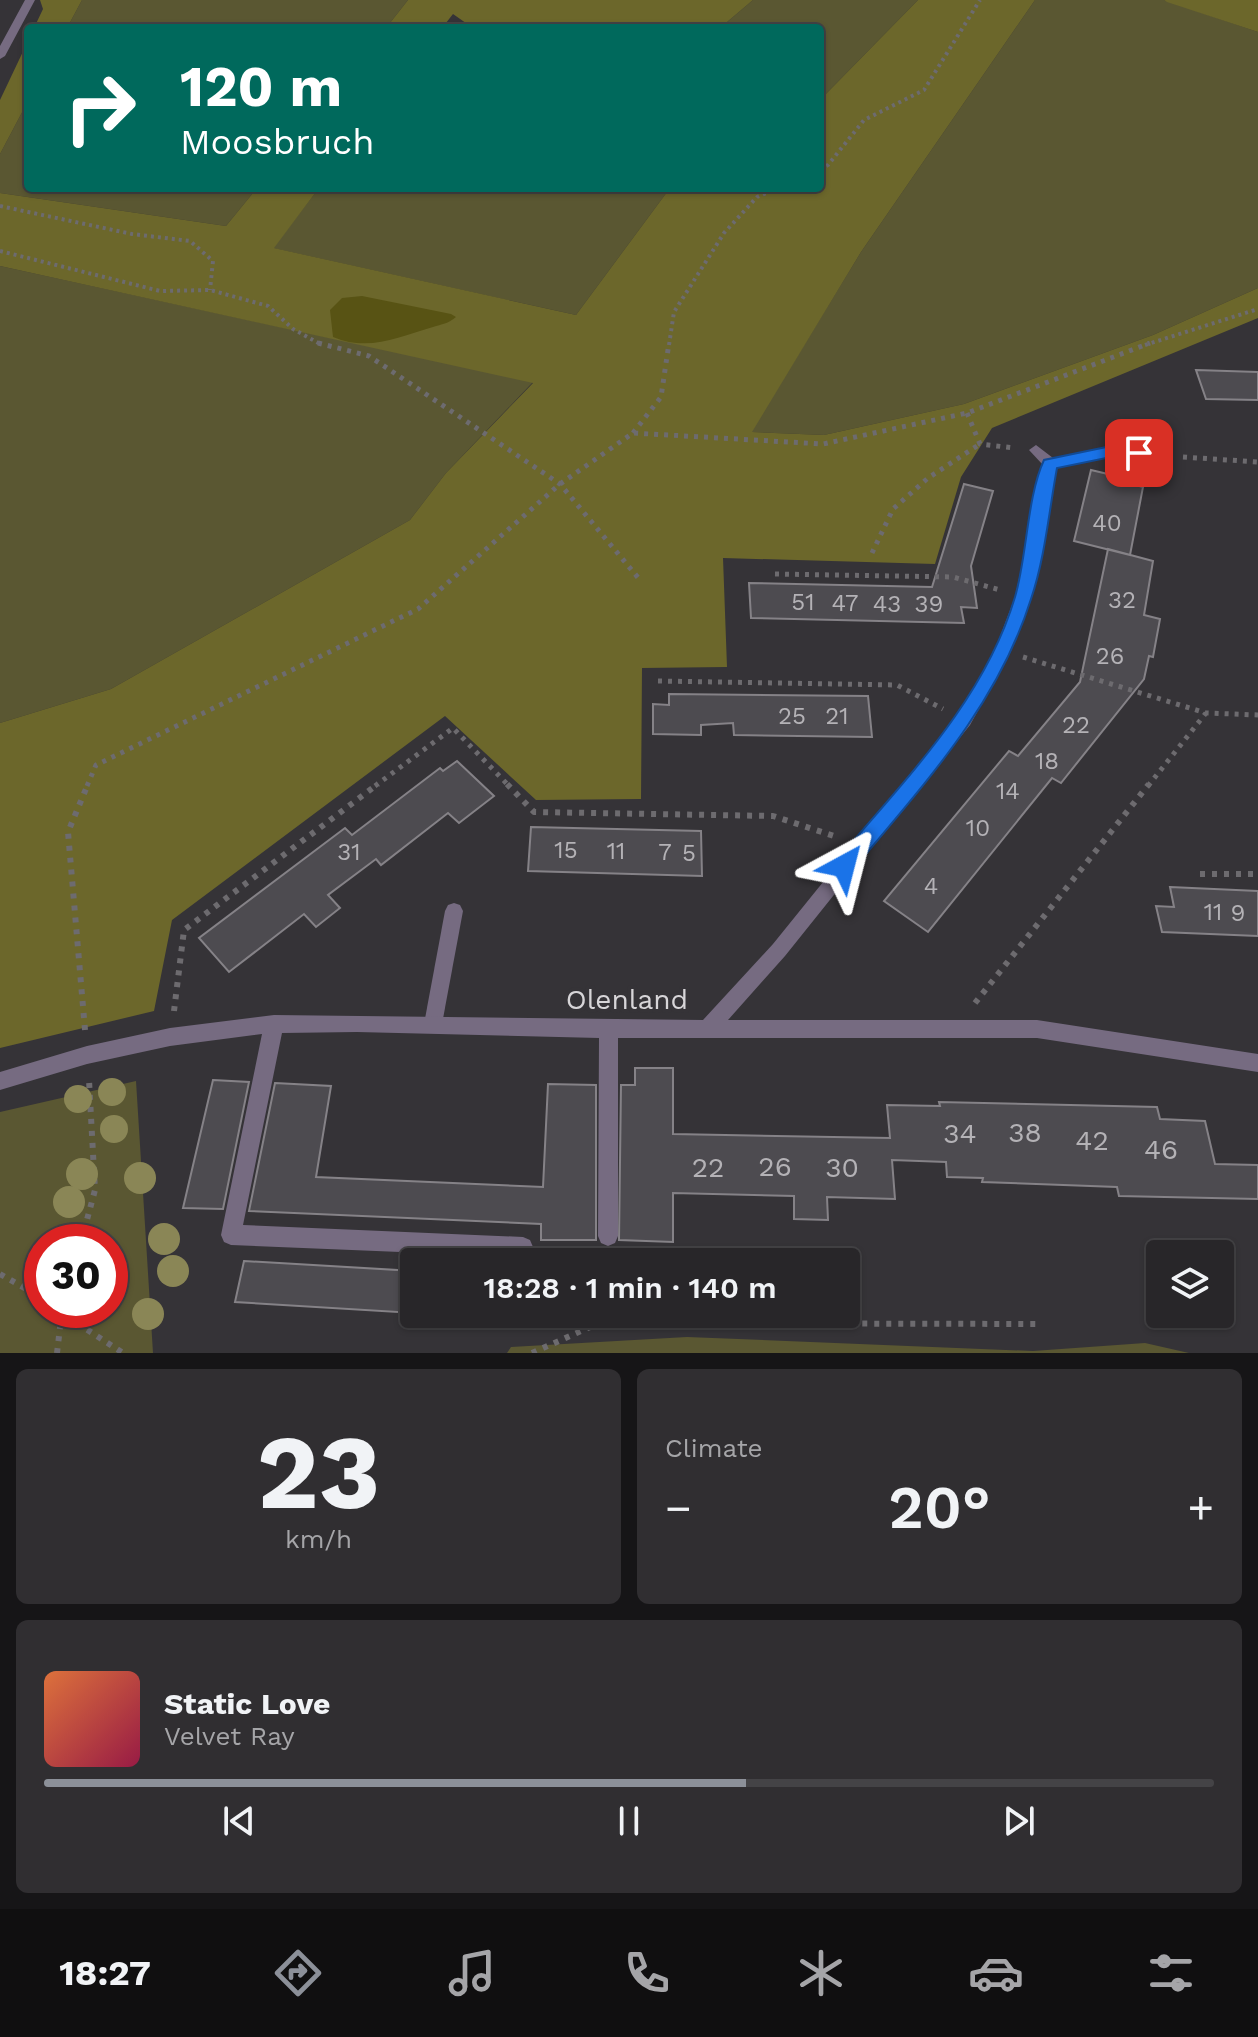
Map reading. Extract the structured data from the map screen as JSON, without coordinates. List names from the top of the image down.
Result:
{
  "streets": {
    "street": ["Olenland"]
  },
  "house_numbers": [
    "40",
    "32",
    "51",
    "47",
    "43",
    "39",
    "26",
    "25",
    "21",
    "22",
    "18",
    "14",
    "10",
    "15",
    "11",
    "31",
    "7",
    "5",
    "4",
    "11",
    "9",
    "38",
    "34",
    "42",
    "46",
    "26",
    "22",
    "30"
  ],
  "page": {
    "turn": ["120 m", "Moosbruch"],
    "limit": "30",
    "trip": "18:28 · 1 min · 140 m",
    "tile": [
      ["23", "km/h"],
      "Climate"
    ],
    "heat": ["−", "20°", "+"],
    "song": ["Static Love", "Velvet Ray"],
    "tabs": "18:27"
  }
}
